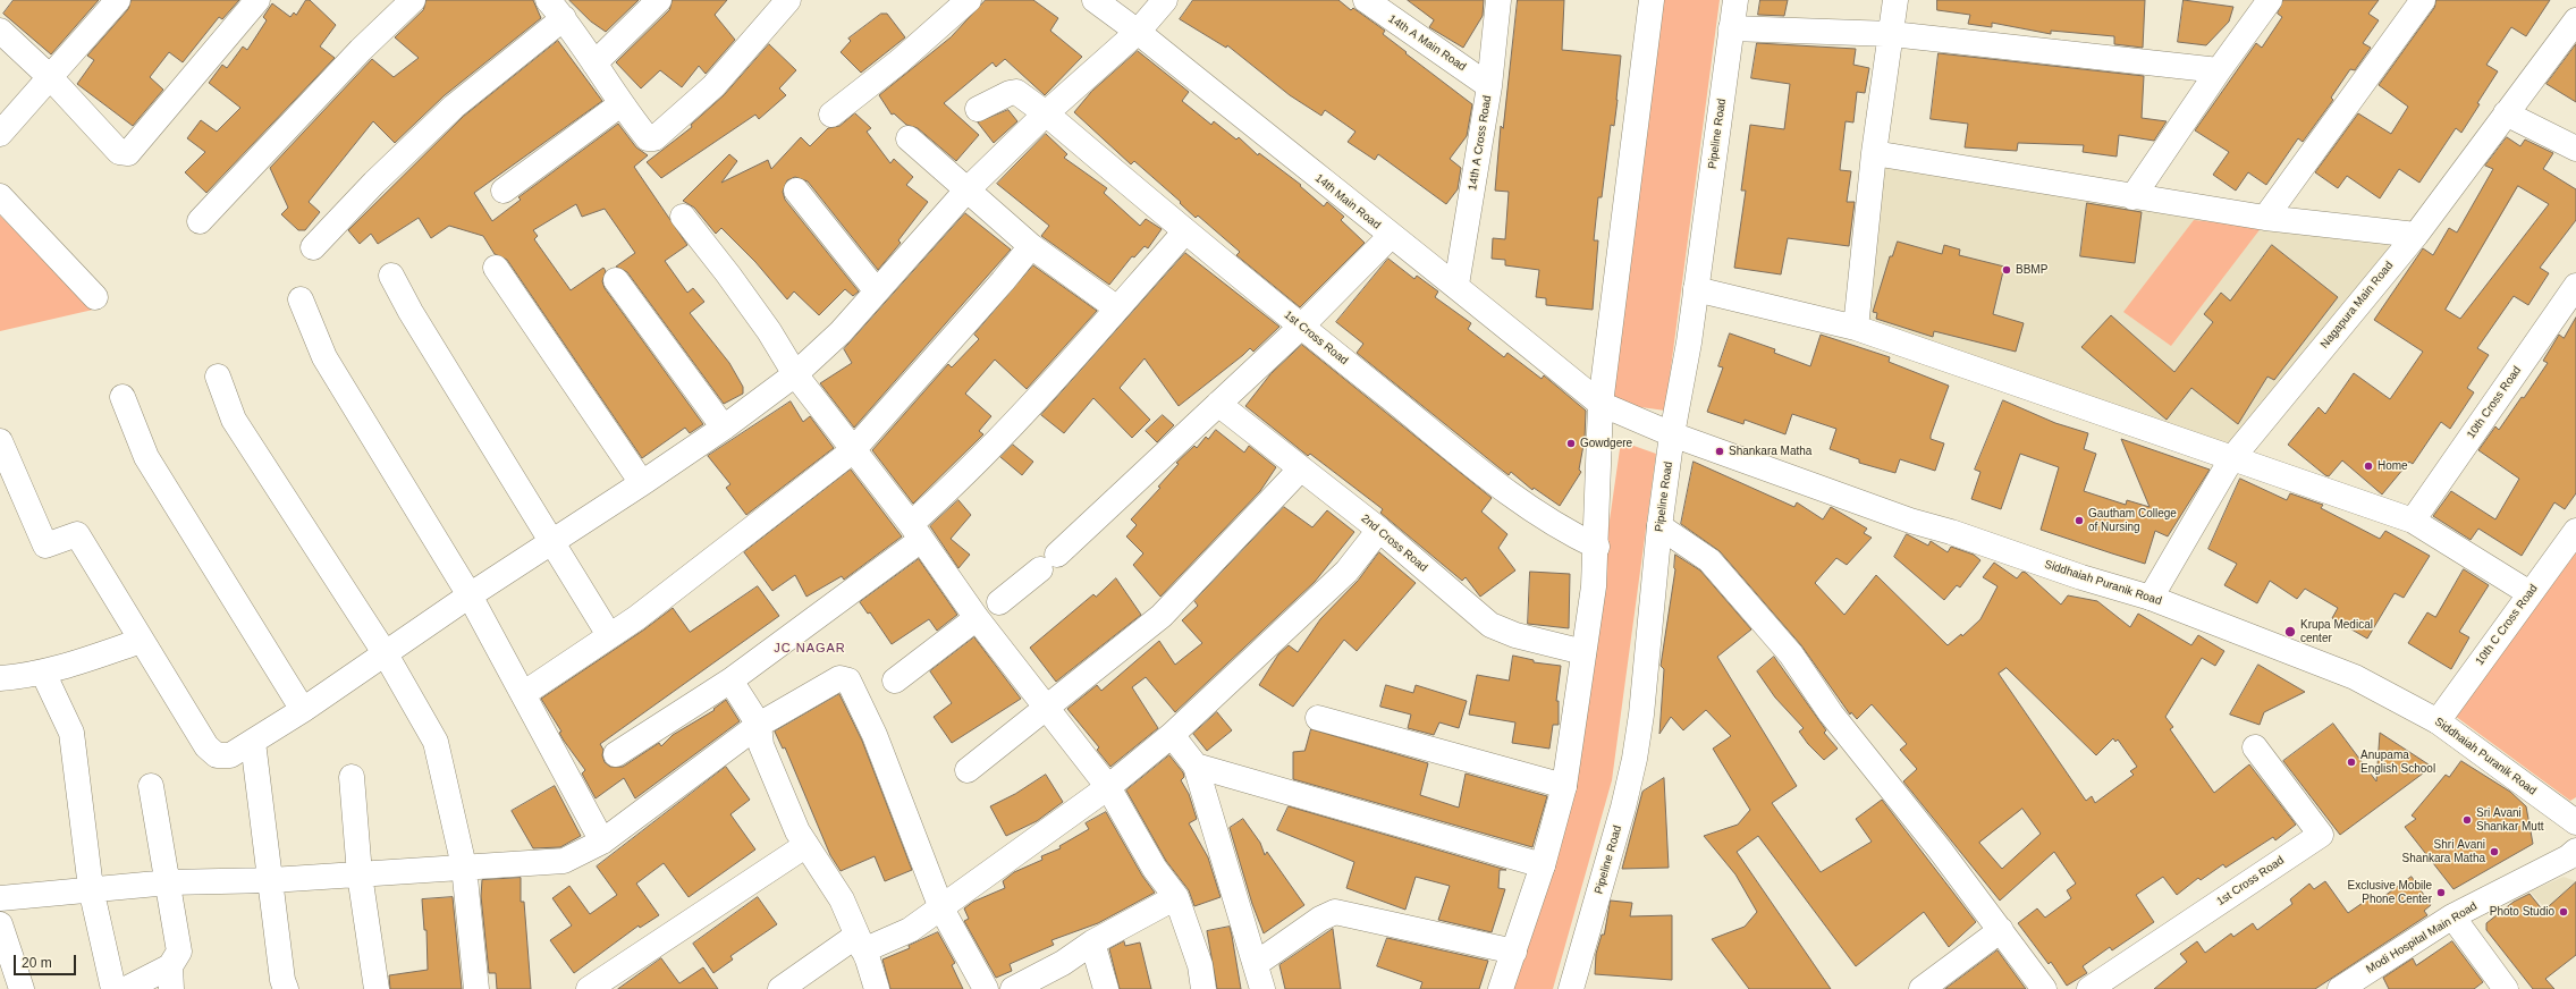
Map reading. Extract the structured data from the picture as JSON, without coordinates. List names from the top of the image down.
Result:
{
  "streets": {
    "street": [
      "14th A Main Road",
      "Pipeline Road",
      "14th A Cross Road",
      "14th Main Road",
      "Nagapura Main Road",
      "1st Cross Road",
      "10th Cross Road",
      "2nd Cross Road",
      "Siddhaiah Puranik Road",
      "10th C Cross Road",
      "Modi Hospital Main Road"
    ]
  },
  "crossings": [
    ["14th A Main Road", "14th A Cross Road"],
    ["Pipeline Road", "Siddhaiah Puranik Road"],
    ["14th A Cross Road", "14th Main Road"],
    ["14th Main Road", "Siddhaiah Puranik Road"],
    ["Nagapura Main Road", "Siddhaiah Puranik Road"],
    ["Siddhaiah Puranik Road", "10th C Cross Road"]
  ],
  "districts": ["JC NAGAR"],
  "places": [
    "BBMP",
    "Gowdgere",
    "Shankara Matha",
    "Home",
    "Gautham College of Nursing",
    "Krupa Medical center",
    "Anupama English School",
    "Sri Avani Shankar Mutt",
    "Shri Avani Shankara Matha",
    "Exclusive Mobile Phone Center",
    "Photo Studio"
  ],
  "scale_bar": "20 m"
}
